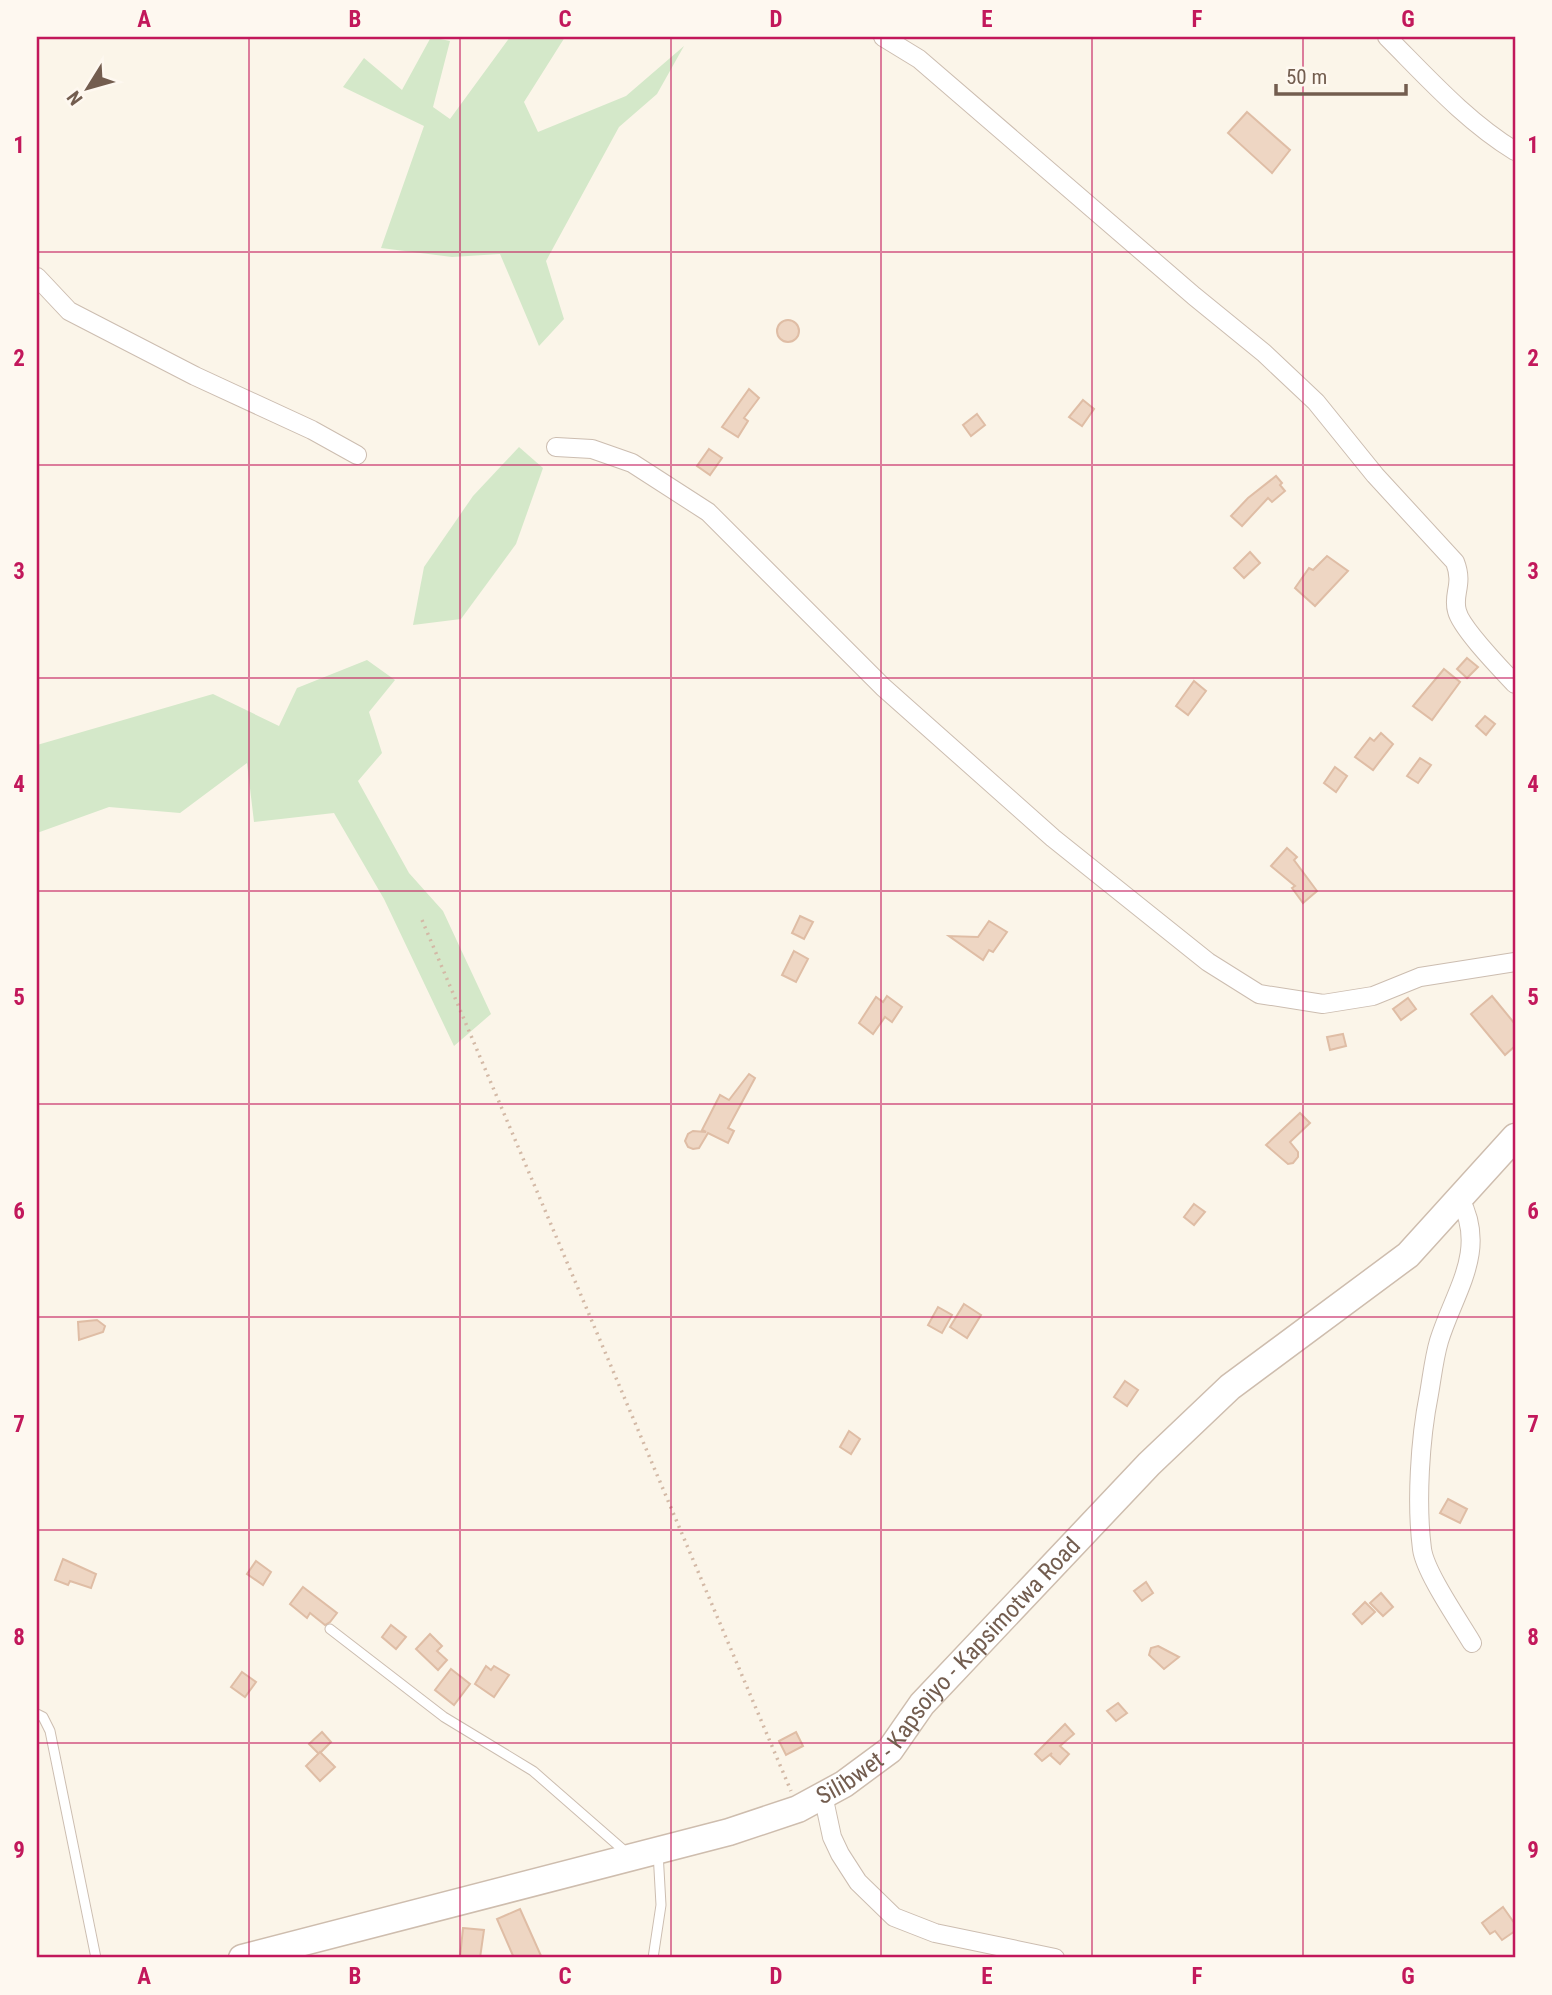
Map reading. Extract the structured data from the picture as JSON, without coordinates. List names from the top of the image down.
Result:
{
  "streets": {
    "street": ["Silibwet - Kapsoiyo - Kapsimotwa Road"]
  },
  "scale_bar": "50 m",
  "north": "bottom left",
  "grid": {
    "columns": [
      "A",
      "B",
      "C",
      "D",
      "E",
      "F",
      "G"
    ],
    "rows": [
      "1",
      "2",
      "3",
      "4",
      "5",
      "6",
      "7",
      "8",
      "9"
    ]
  }
}
